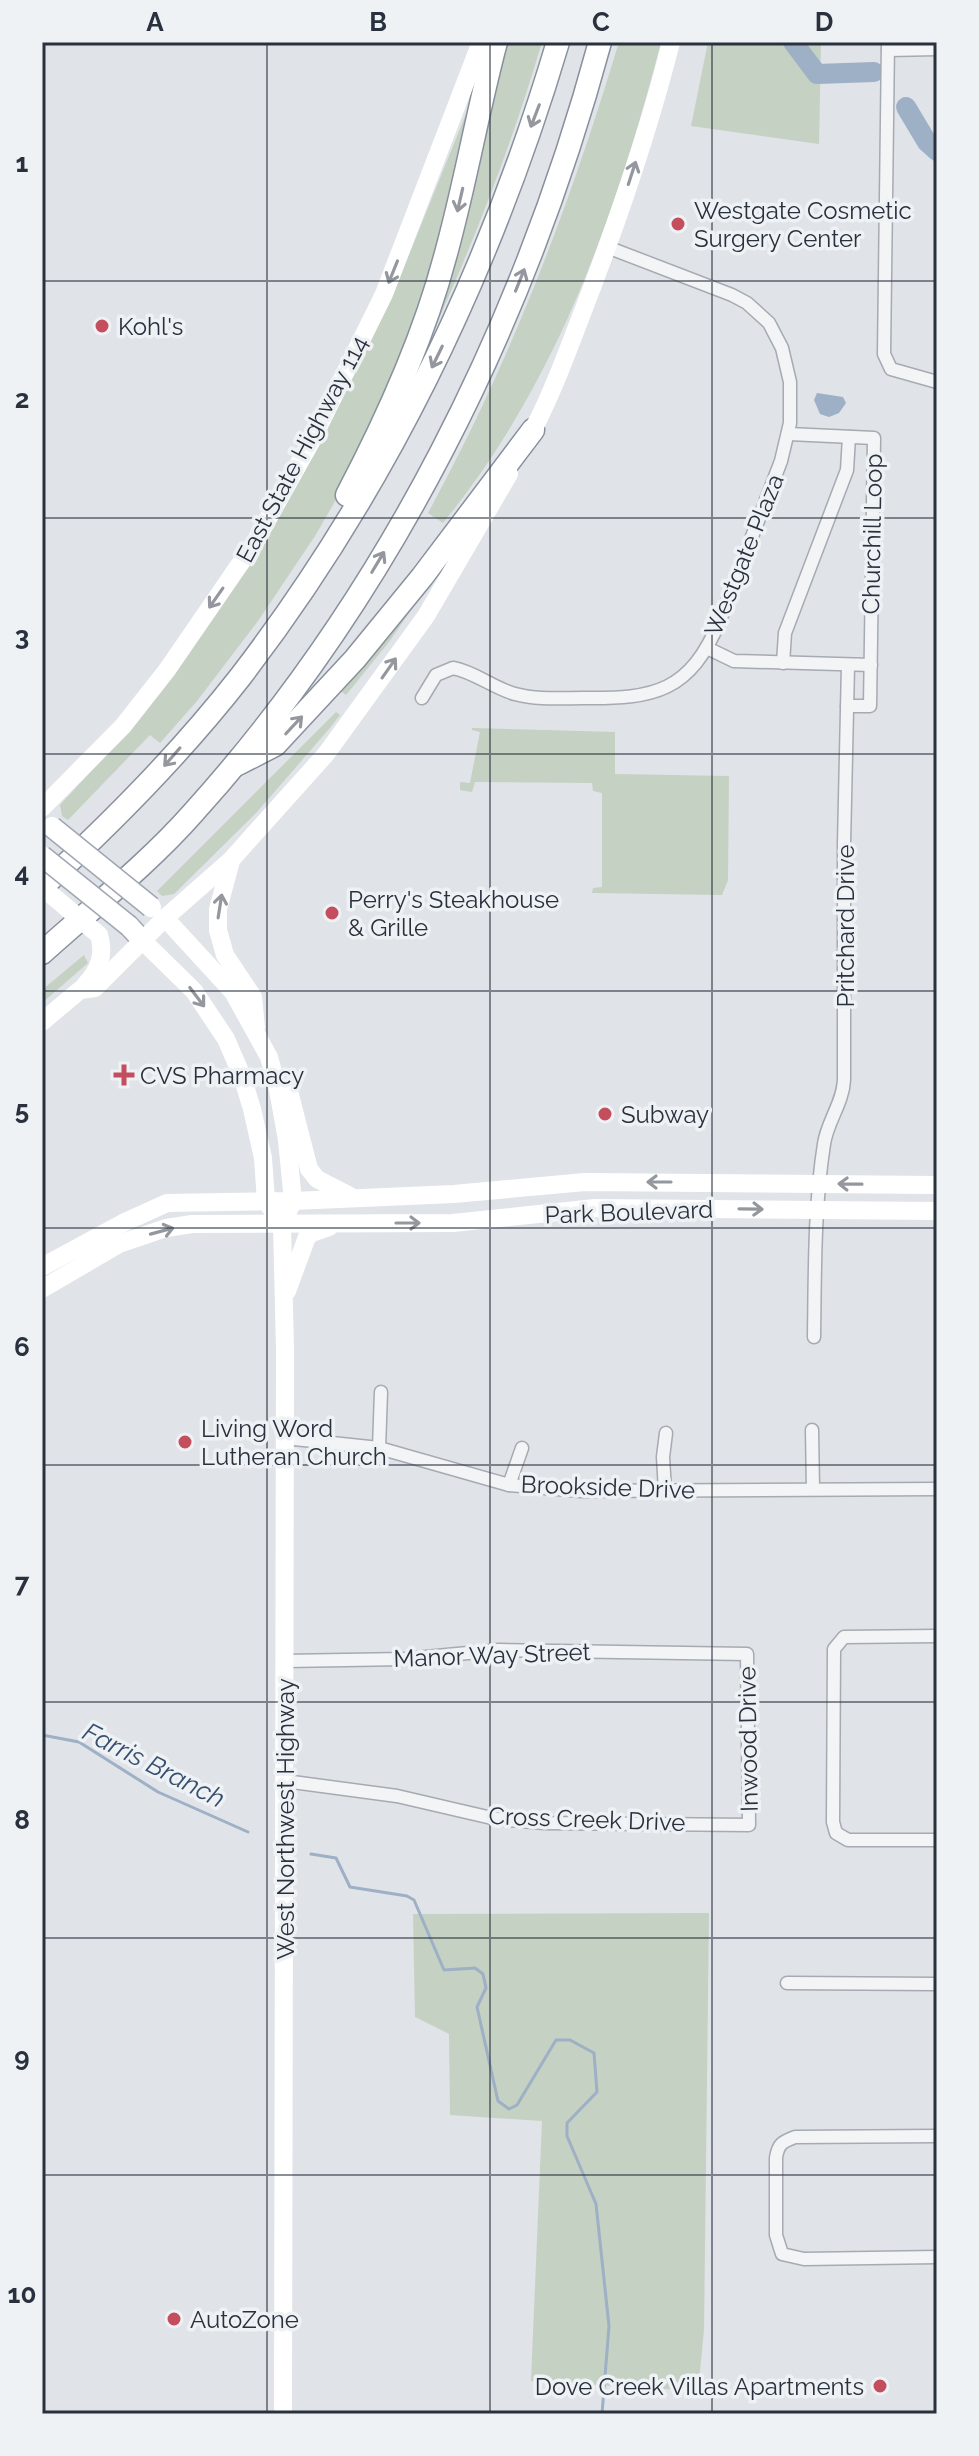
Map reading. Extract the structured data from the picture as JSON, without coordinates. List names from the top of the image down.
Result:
{
  "streets": {
    "main road": ["East State Highway 114", "Park Boulevard", "West Northwest Highway"],
    "street": [
      "Churchill Loop",
      "Westgate Plaza",
      "Pritchard Drive",
      "Brookside Drive",
      "Manor Way Street",
      "Inwood Drive",
      "Cross Creek Drive"
    ]
  },
  "crossings": [
    ["Churchill Loop", "Westgate Plaza"],
    ["Churchill Loop", "Pritchard Drive"],
    ["Pritchard Drive", "Park Boulevard"],
    ["Park Boulevard", "West Northwest Highway"],
    ["Brookside Drive", "West Northwest Highway"],
    ["Manor Way Street", "Inwood Drive"],
    ["Manor Way Street", "West Northwest Highway"],
    ["Inwood Drive", "Cross Creek Drive"],
    ["West Northwest Highway", "Cross Creek Drive"]
  ],
  "one_way": ["East State Highway 114"],
  "water": ["Farris Branch"],
  "places": {
    "other": [
      "Westgate Cosmetic Surgery Center",
      "Kohl's",
      "Perry's Steakhouse & Grille",
      "Subway",
      "Living Word Lutheran Church",
      "AutoZone",
      "Dove Creek Villas Apartments"
    ],
    "health": ["CVS Pharmacy"]
  },
  "grid": {
    "columns": [
      "A",
      "B",
      "C",
      "D"
    ],
    "rows": [
      "1",
      "2",
      "3",
      "4",
      "5",
      "6",
      "7",
      "8",
      "9",
      "10"
    ]
  }
}
